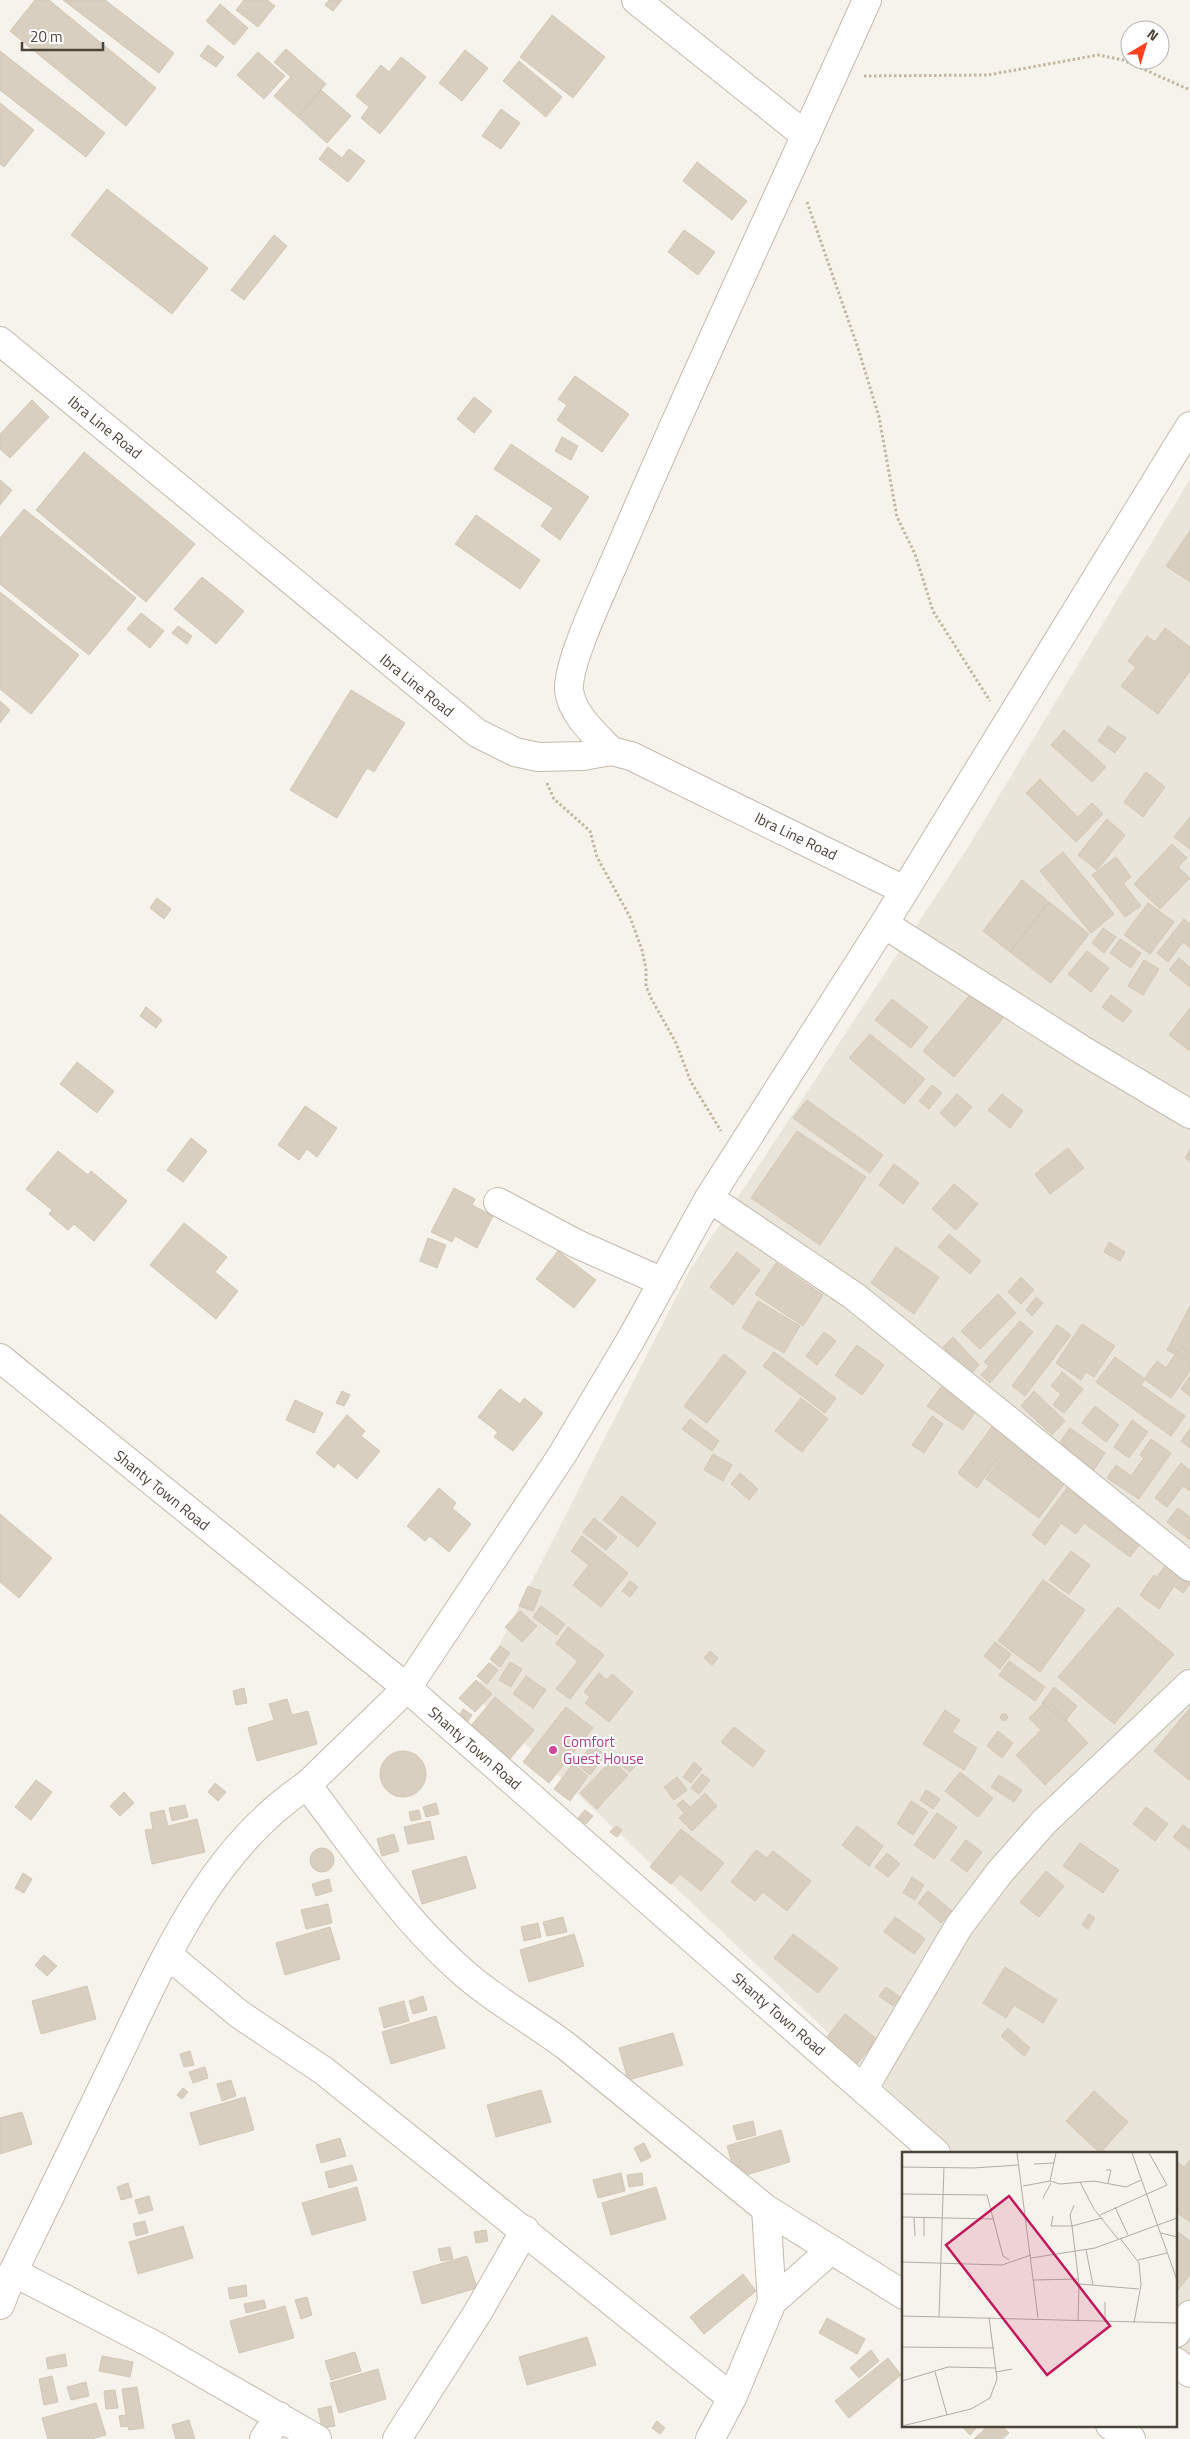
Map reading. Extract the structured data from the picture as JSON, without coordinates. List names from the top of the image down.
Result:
{
  "streets": {
    "street": ["Ibra Line Road", "Shanty Town Road"]
  },
  "places": ["Comfort Guest House"],
  "scale_bar": "20 m",
  "north": "top right"
}
